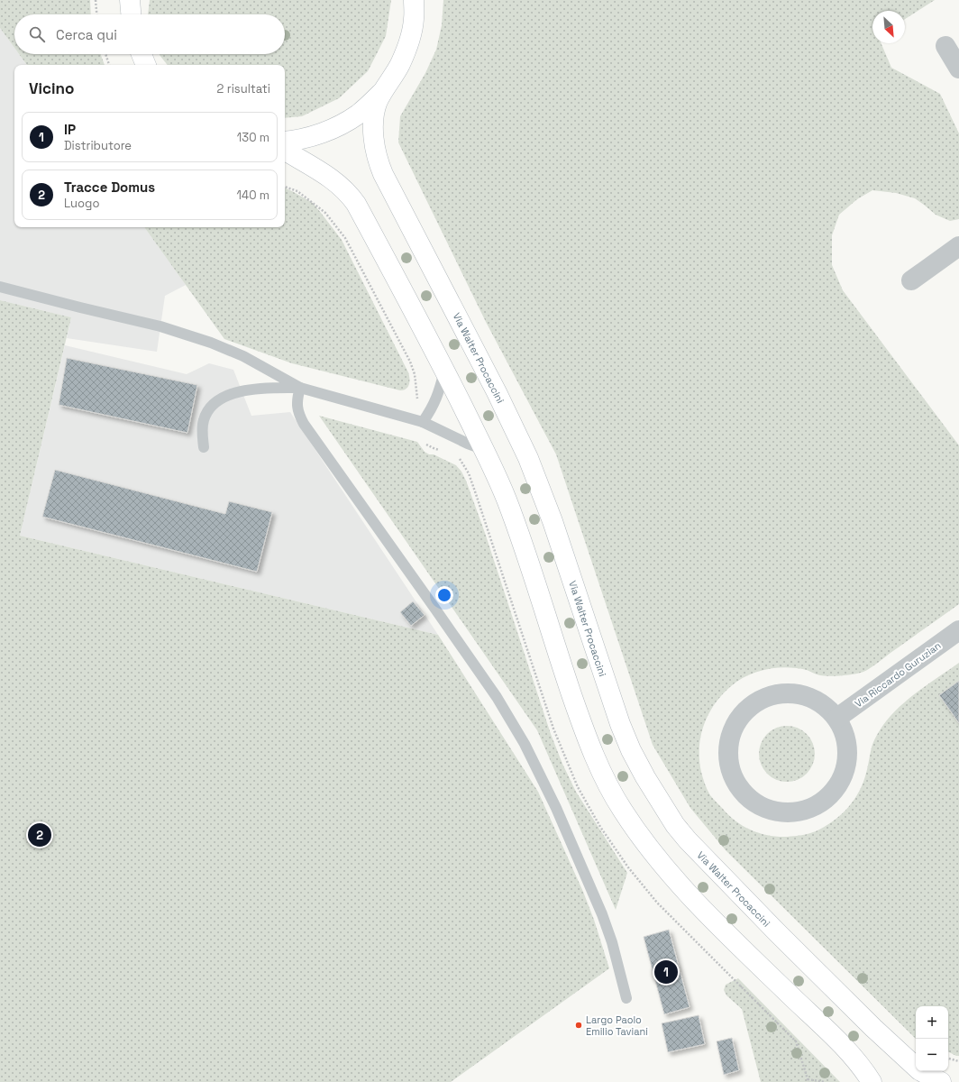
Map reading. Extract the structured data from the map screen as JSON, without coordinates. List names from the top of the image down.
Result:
{
  "streets": {
    "street": ["Via Walter Procaccini", "Via Riccardo Guruzian"]
  },
  "places": ["Largo Paolo Emilio Taviani"],
  "north": "bottom right",
  "page": {
    "search": "Cerca qui",
    "heading": ["Vicino", "2 risultati"],
    "list": [
      {
        "mark": "1",
        "name": "IP",
        "note": "Distributore",
        "value": "130 m"
      },
      {
        "mark": "2",
        "name": "Tracce Domus",
        "note": "Luogo",
        "value": "140 m"
      }
    ],
    "pins": ["2", "1"],
    "map_buttons": ["+", "−"]
  }
}
